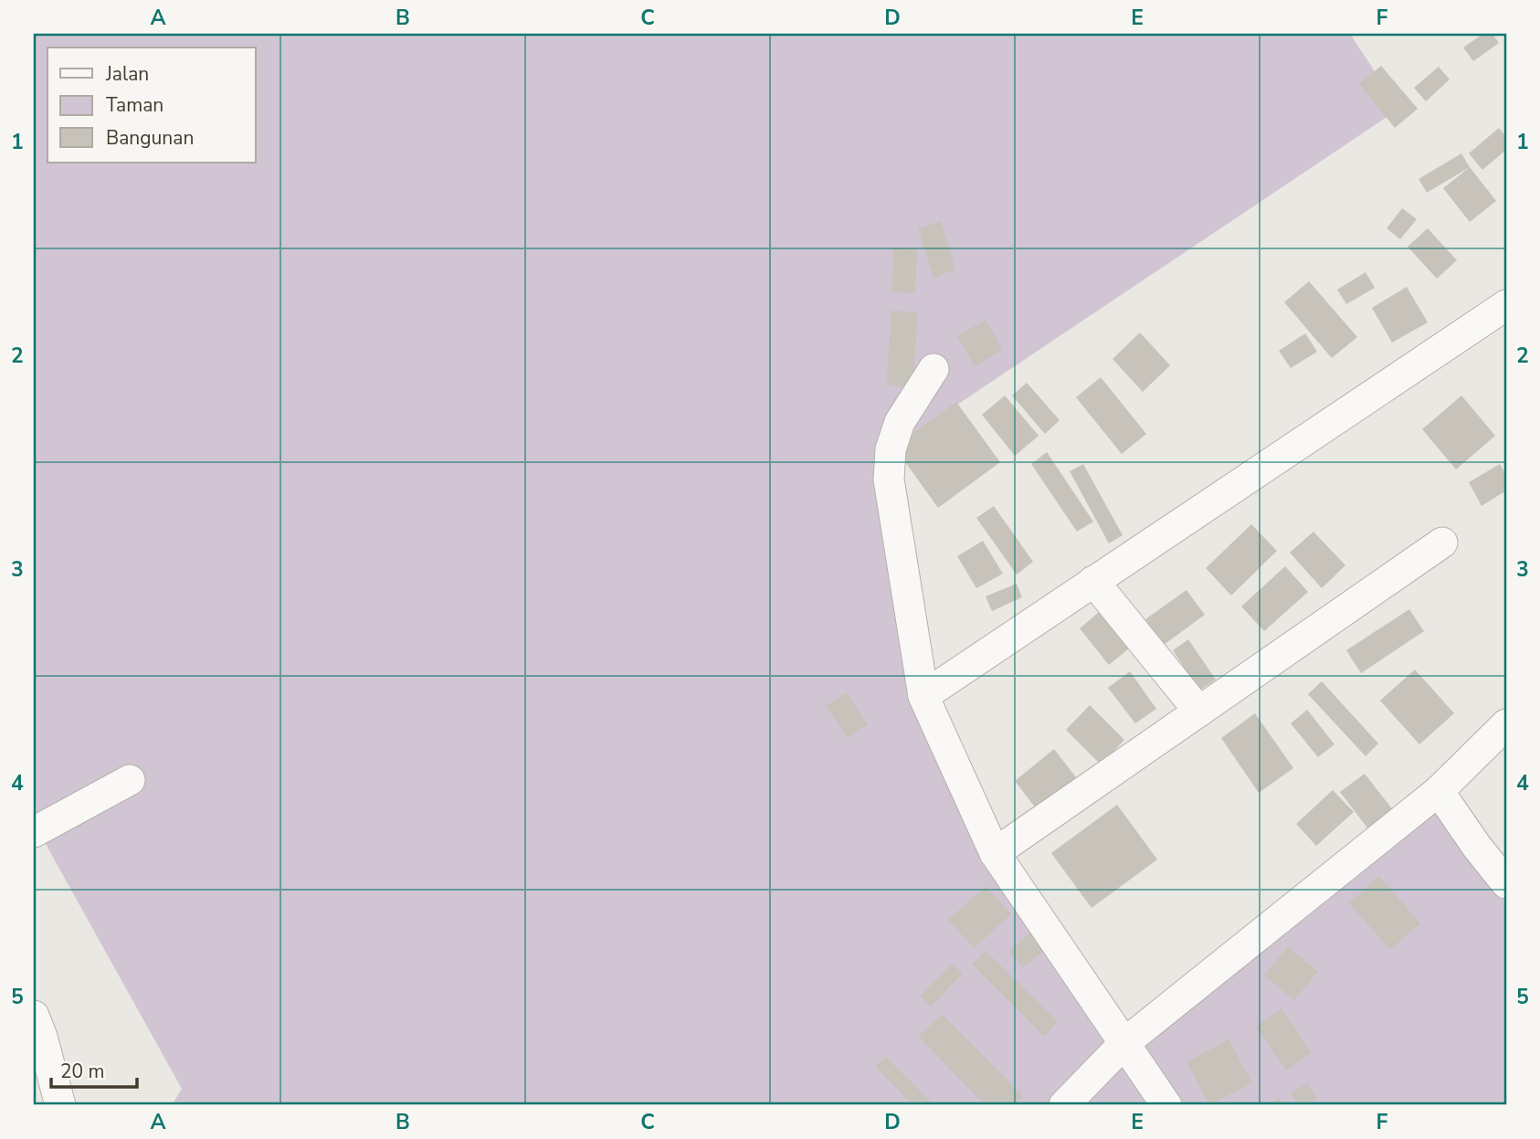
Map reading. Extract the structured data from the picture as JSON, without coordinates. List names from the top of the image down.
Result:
{
  "legend": ["Jalan", "Taman", "Bangunan"],
  "scale_bar": "20 m",
  "grid": {
    "columns": [
      "A",
      "B",
      "C",
      "D",
      "E",
      "F"
    ],
    "rows": [
      "1",
      "2",
      "3",
      "4",
      "5"
    ]
  }
}
